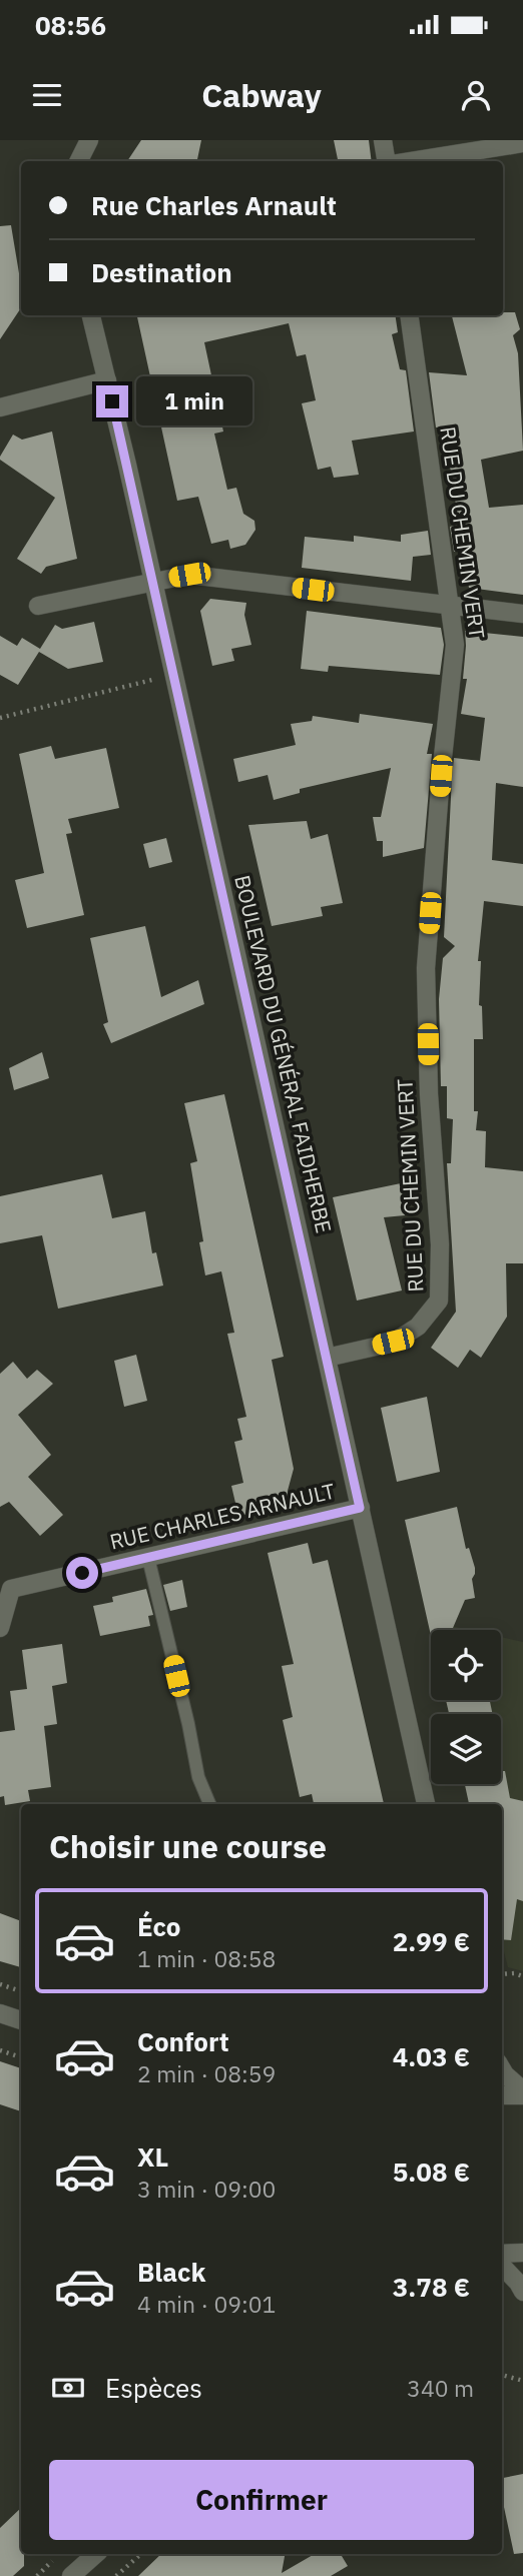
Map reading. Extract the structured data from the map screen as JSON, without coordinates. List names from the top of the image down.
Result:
{
  "streets": {
    "street": ["RUE DU CHEMIN VERT", "BOULEVARD DU GÉNÉRAL FAIDHERBE", "RUE CHARLES ARNAULT"]
  },
  "crossings": [
    ["RUE DU CHEMIN VERT", "BOULEVARD DU GÉNÉRAL FAIDHERBE"],
    ["BOULEVARD DU GÉNÉRAL FAIDHERBE", "RUE CHARLES ARNAULT"]
  ],
  "page": {
    "status": "08:56",
    "header": "Cabway",
    "banner": ["Rue Charles Arnault", "Destination"],
    "bubble": "1 min",
    "heading": "Choisir une course",
    "list": [
      {
        "name": "Éco",
        "note": "1 min · 08:58",
        "value": "2.99 €"
      },
      {
        "name": "Confort",
        "note": "2 min · 08:59",
        "value": "4.03 €"
      },
      {
        "name": "XL",
        "note": "3 min · 09:00",
        "value": "5.08 €"
      },
      {
        "name": "Black",
        "note": "4 min · 09:01",
        "value": "3.78 €"
      }
    ],
    "pay": ["Espèces", "340 m"],
    "buttons": "Confirmer"
  }
}
